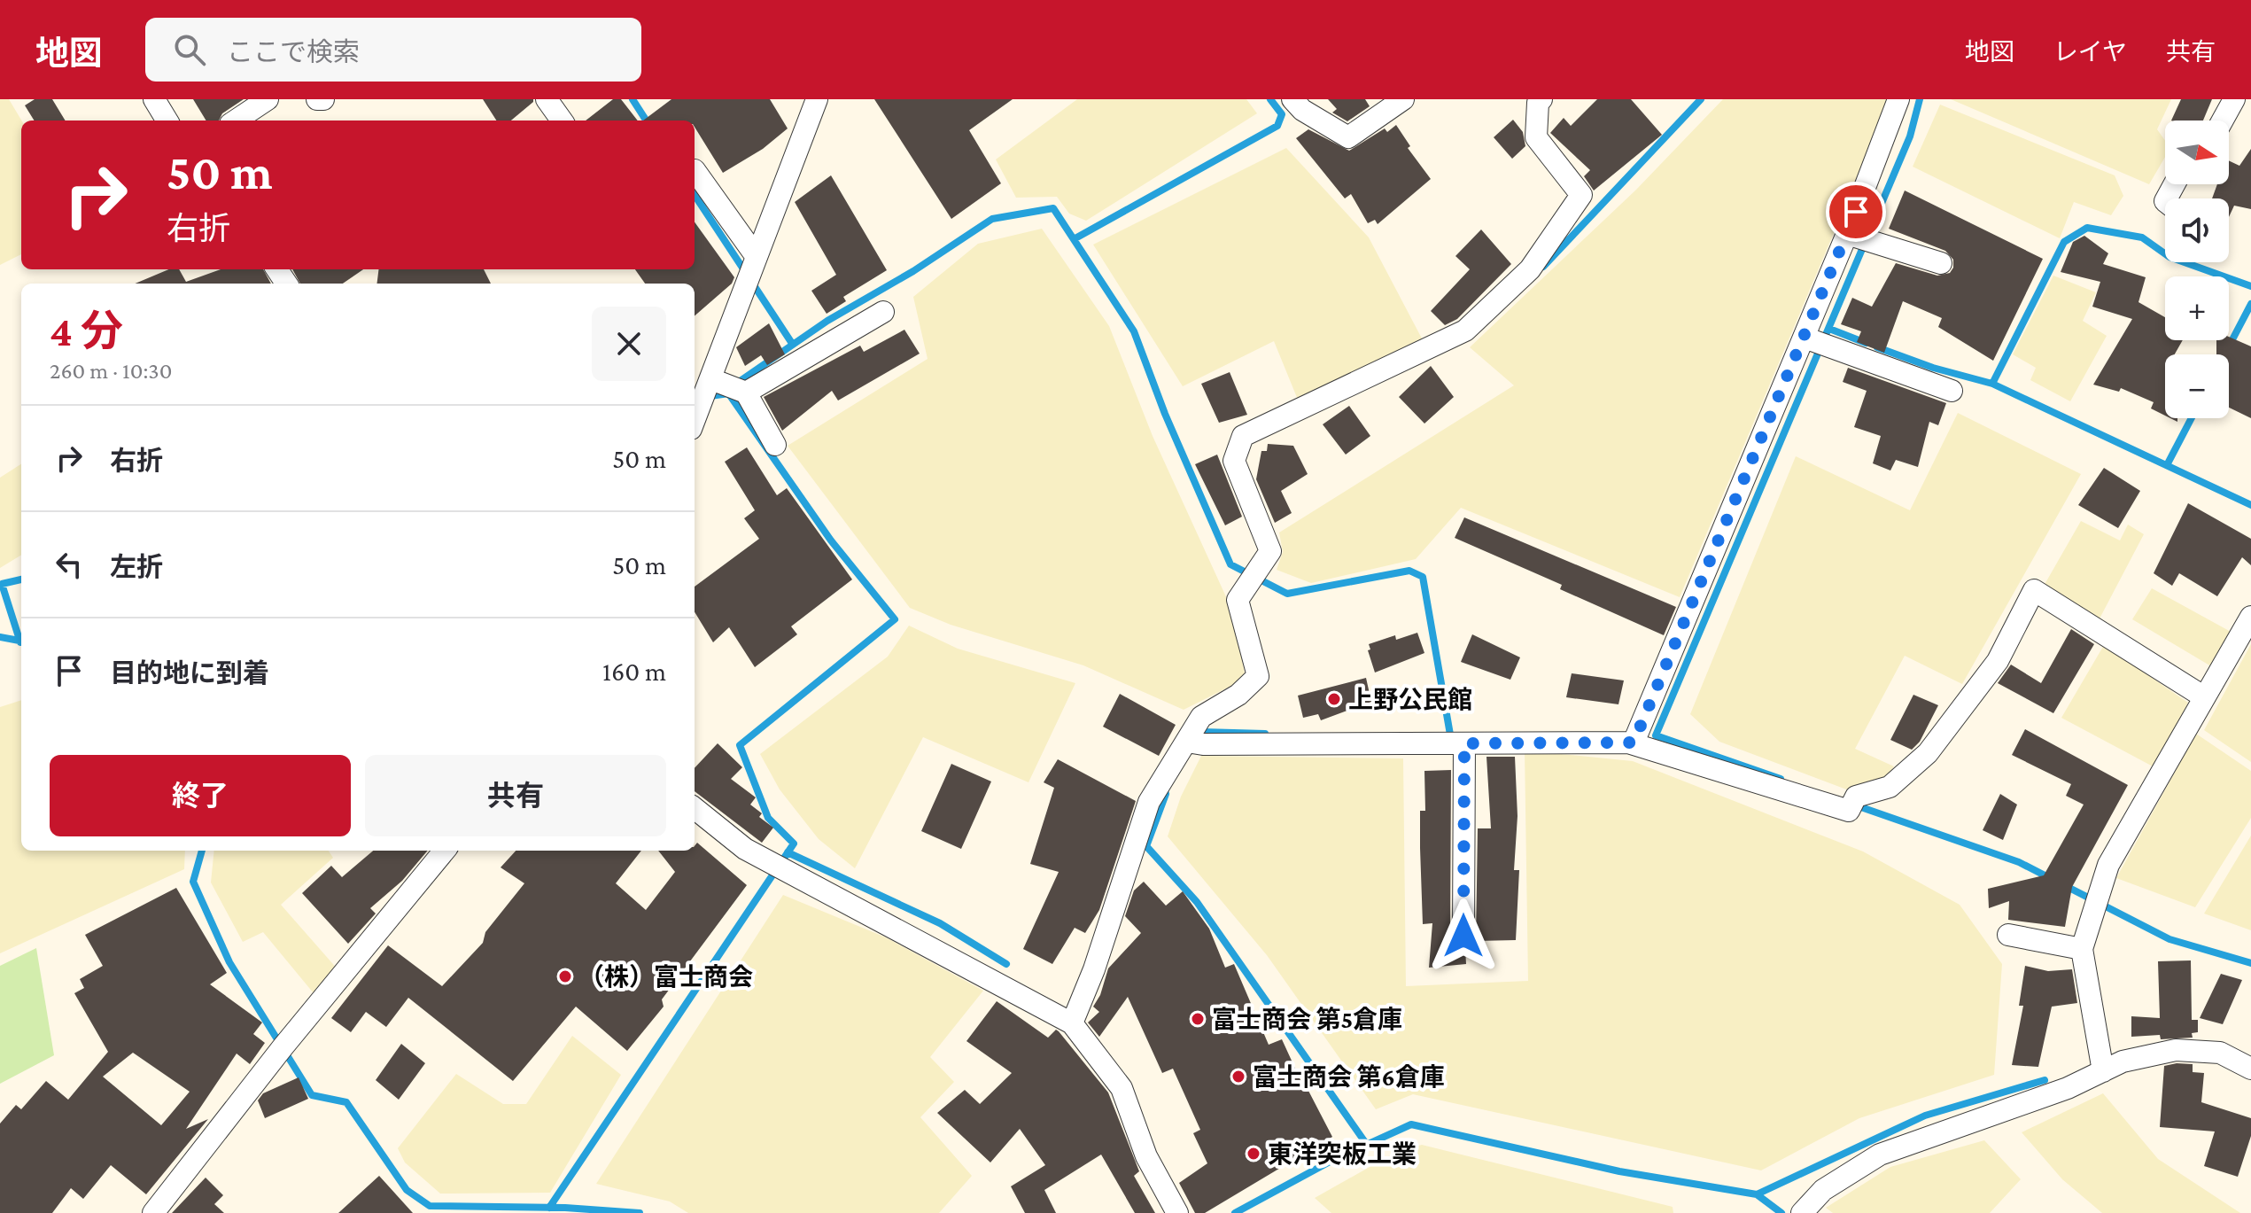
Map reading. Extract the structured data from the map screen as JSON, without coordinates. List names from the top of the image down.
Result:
{
  "places": [
    "上野公民館",
    "（株）富士商会",
    "富士商会 第5倉庫",
    "富士商会 第6倉庫",
    "東洋突板工業"
  ],
  "north": "right",
  "page": {
    "header": "地図",
    "search": "ここで検索",
    "nav": ["地図", "レイヤ", "共有"],
    "map_buttons": ["+", "−"],
    "turn": ["50 m", "右折"],
    "heading": ["4 分", "260 m · 10:30"],
    "list": [
      {
        "name": "右折",
        "value": "50 m"
      },
      {
        "name": "左折",
        "value": "50 m"
      },
      {
        "name": "目的地に到着",
        "value": "160 m"
      }
    ],
    "buttons": ["終了", "共有"]
  }
}
